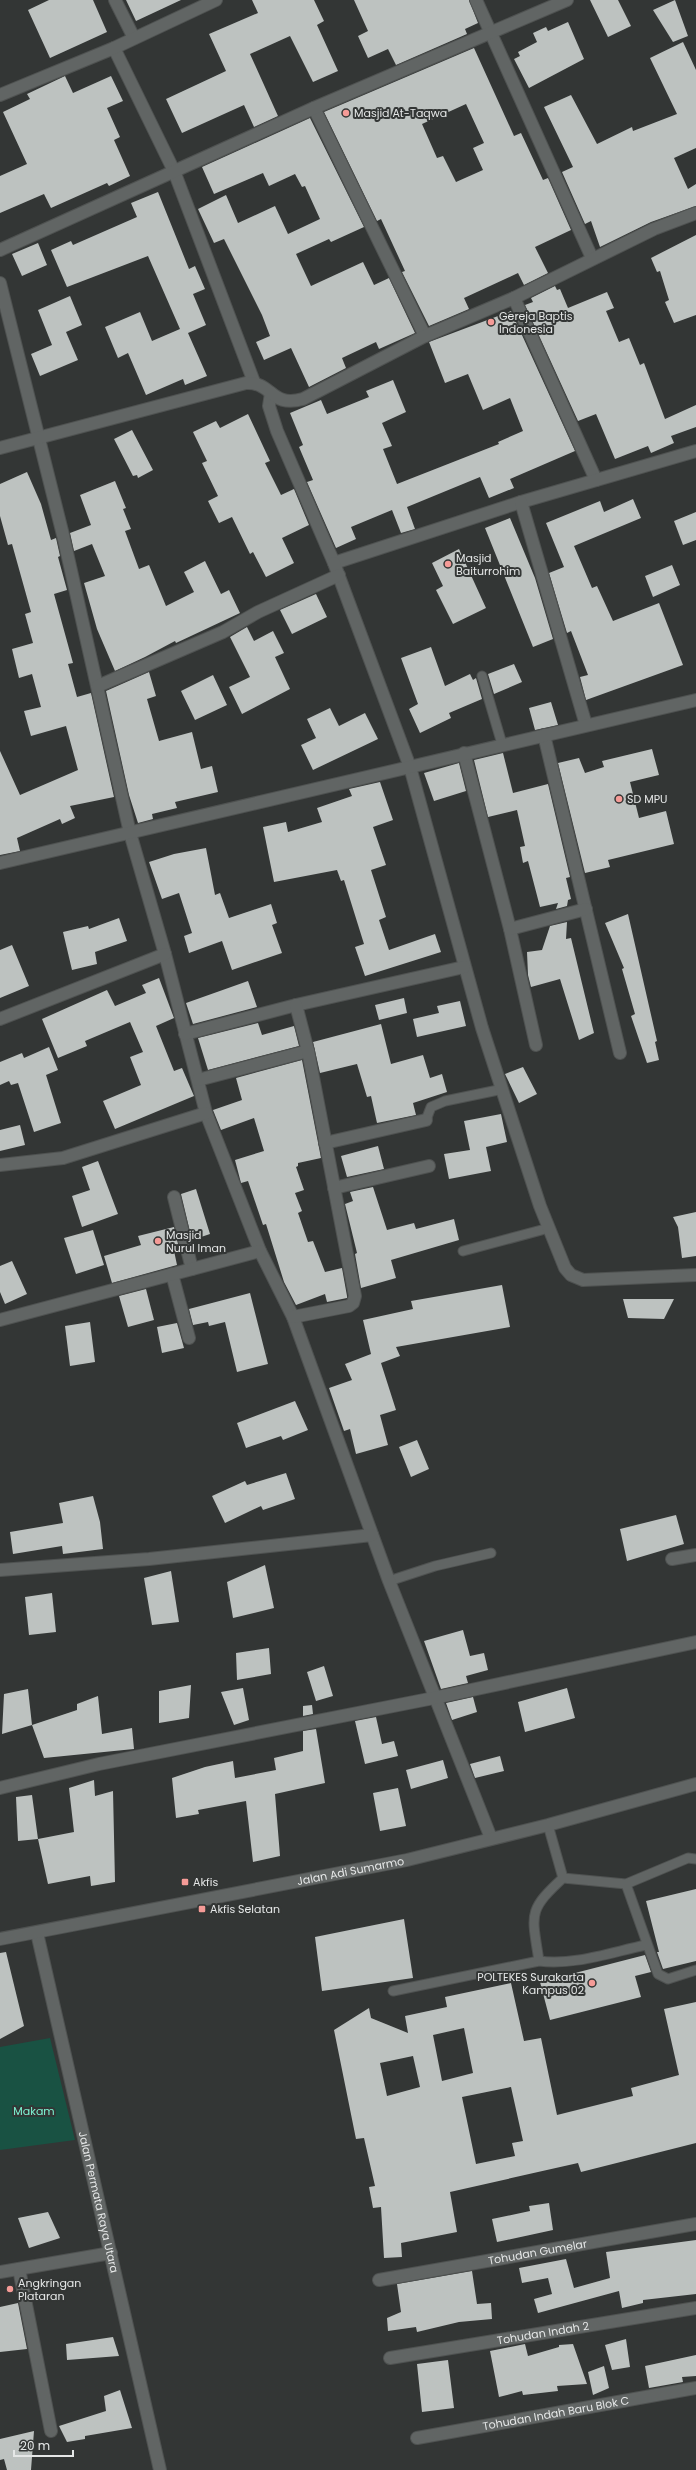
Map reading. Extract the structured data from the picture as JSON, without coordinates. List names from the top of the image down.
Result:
{
  "streets": {
    "street": [
      "Jalan Adi Sumarmo",
      "Jalan Permata Raya Utara",
      "Tohudan Gumelar",
      "Tohudan Indah 2",
      "Tohudan Indah Baru Blok C"
    ]
  },
  "crossings": [
    ["Jalan Adi Sumarmo", "Jalan Permata Raya Utara"]
  ],
  "parks": ["Makam"],
  "places": {
    "other": [
      "Masjid At-Taqwa",
      "Gereja Baptis Indonesia",
      "Masjid Baiturrohim",
      "SD MPU",
      "Masjid Nurul Iman",
      "POLTEKES Surakarta Kampus 02",
      "Angkringan Plataran"
    ],
    "transit": ["Akfis", "Akfis Selatan"]
  },
  "scale_bar": "20 m"
}
